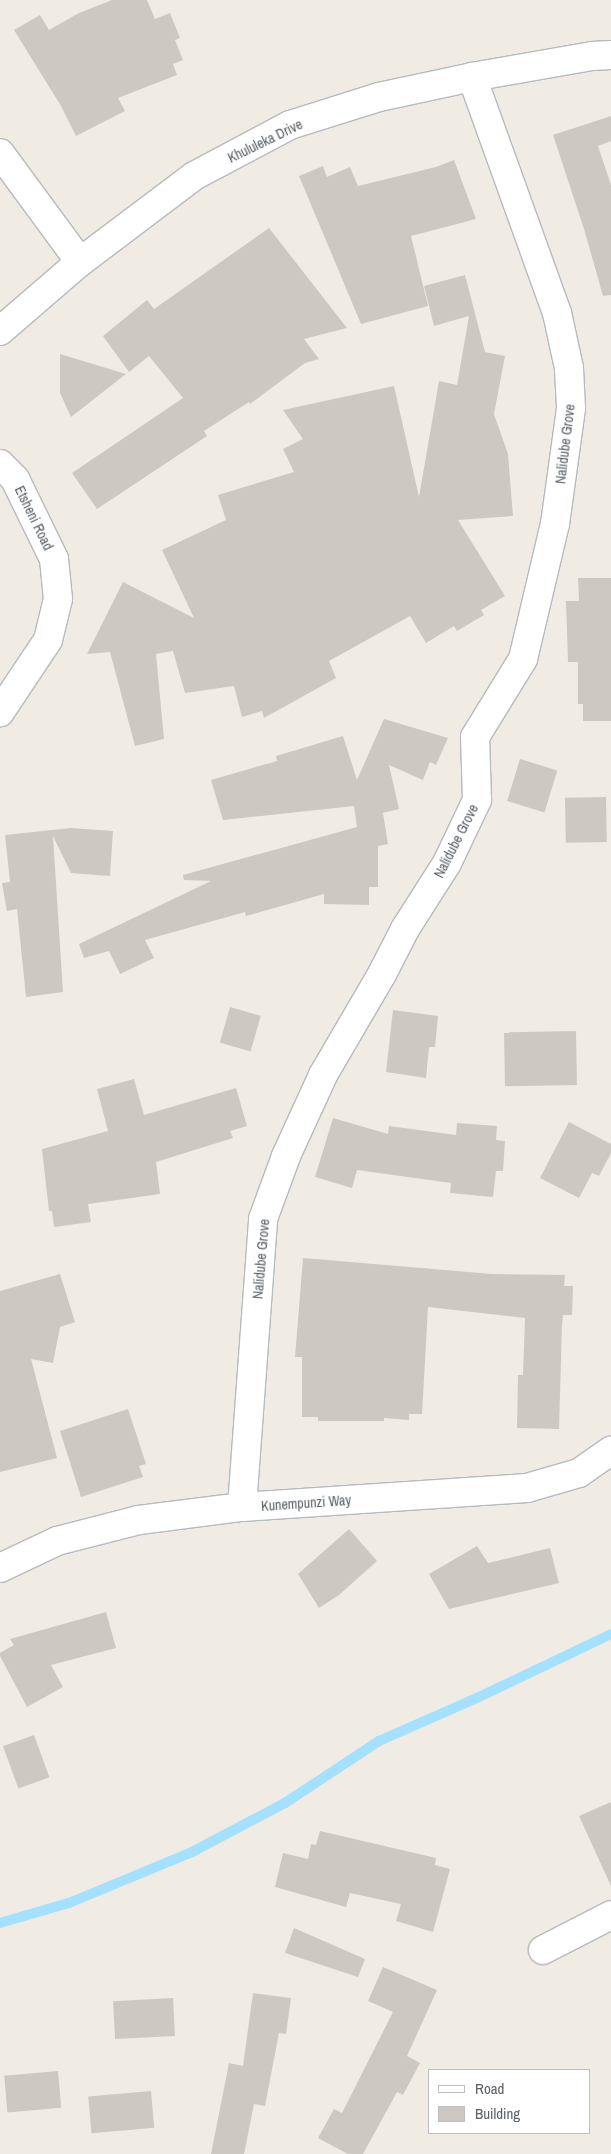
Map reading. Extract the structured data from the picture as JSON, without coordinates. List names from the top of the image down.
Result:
{
  "streets": {
    "street": [
      "Khululeka Drive",
      "Nalidube Grove",
      "Etsheni Road",
      "Kunempunzi Way"
    ]
  },
  "crossings": [
    ["Khululeka Drive", "Nalidube Grove"],
    ["Nalidube Grove", "Kunempunzi Way"]
  ],
  "legend": ["Road", "Building"]
}
